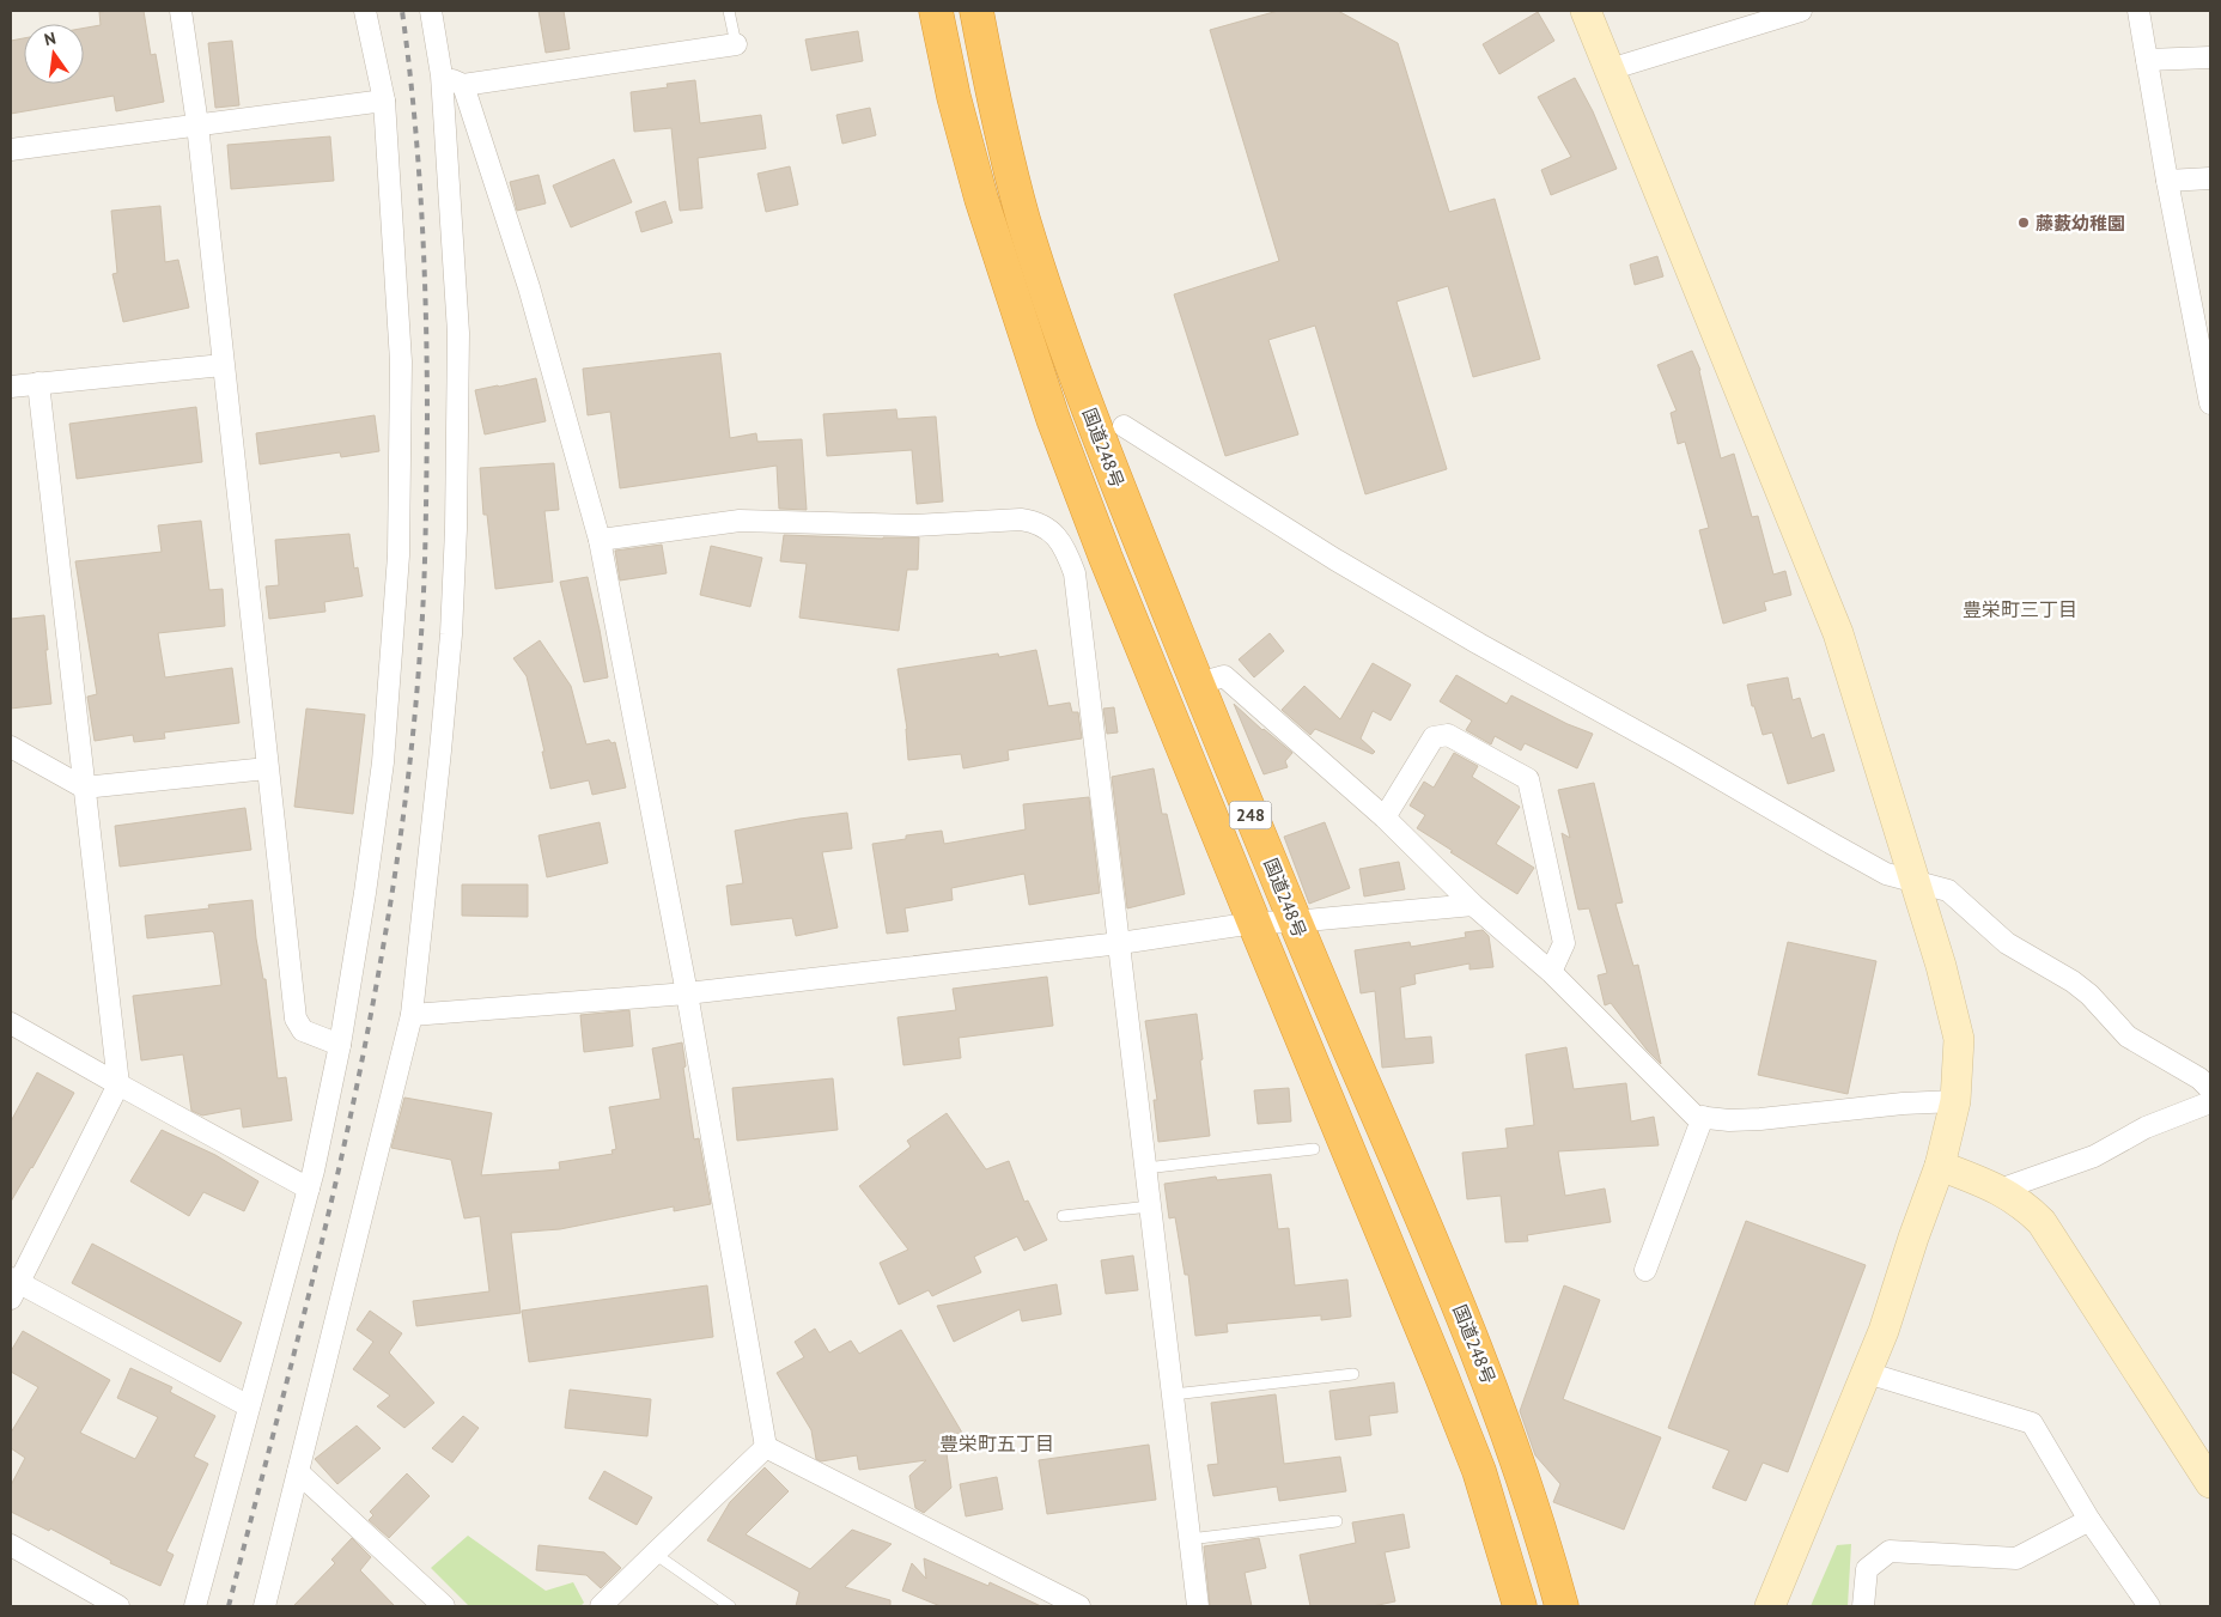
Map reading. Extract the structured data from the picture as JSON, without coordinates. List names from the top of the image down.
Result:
{
  "streets": {
    "highway": ["国道248号", "248"]
  },
  "districts": ["豊栄町三丁目", "豊栄町五丁目"],
  "places": ["藤藪幼稚園"],
  "north": "top"
}
